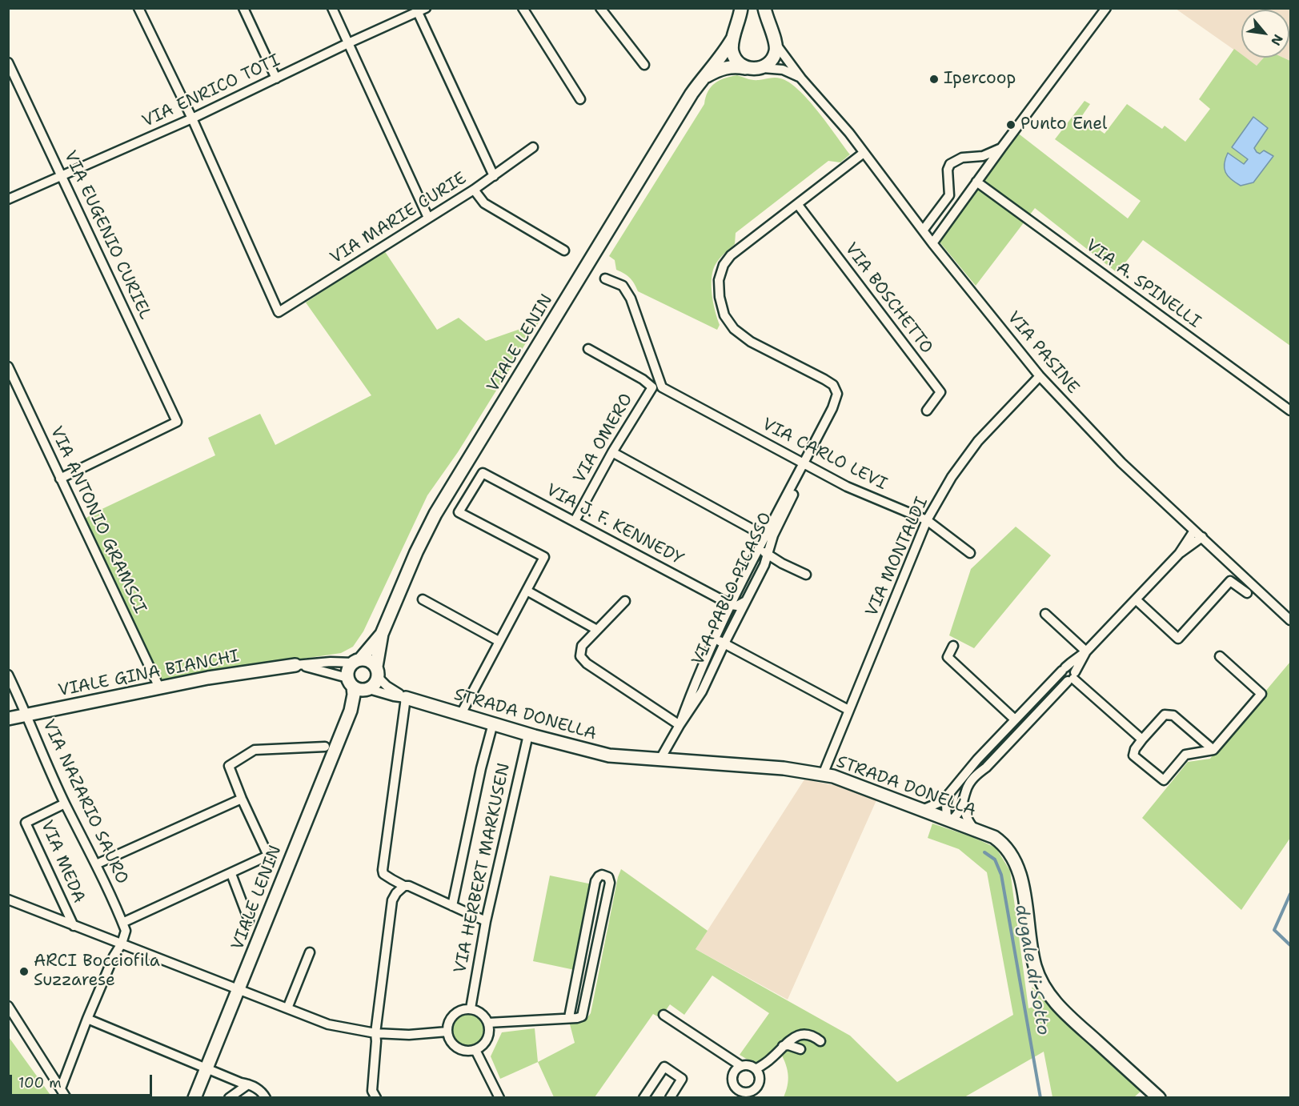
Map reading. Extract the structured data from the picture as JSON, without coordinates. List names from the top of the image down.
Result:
{
  "streets": {
    "main road": ["VIALE LENIN", "VIALE GINA BIANCHI", "STRADA DONELLA"],
    "street": [
      "VIA ENRICO TOTI",
      "VIA MARIE CURIE",
      "VIA EUGENIO CURIEL",
      "VIA A. SPINELLI",
      "VIA BOSCHETTO",
      "VIA PASINE",
      "VIA OMERO",
      "VIA CARLO LEVI",
      "VIA ANTONIO GRAMSCI",
      "VIA J. F. KENNEDY",
      "VIA MONTALDI",
      "VIA PABLO PICASSO",
      "VIA NAZARIO SAURO",
      "VIA MEDA",
      "VIA HERBERT MARKUSEN"
    ]
  },
  "crossings": [
    ["VIA ENRICO TOTI", "VIA MARIE CURIE"],
    ["VIA ENRICO TOTI", "VIA EUGENIO CURIEL"],
    ["VIA EUGENIO CURIEL", "VIA ANTONIO GRAMSCI"],
    ["VIA BOSCHETTO", "VIA PABLO PICASSO"],
    ["VIA PASINE", "VIA MONTALDI"],
    ["VIA PASINE", "VIA PABLO PICASSO"],
    ["VIA OMERO", "VIA CARLO LEVI"],
    ["VIA OMERO", "VIA J. F. KENNEDY"],
    ["VIA CARLO LEVI", "VIA MONTALDI"],
    ["VIA CARLO LEVI", "VIA PABLO PICASSO"],
    ["VIA ANTONIO GRAMSCI", "VIALE GINA BIANCHI"],
    ["VIA J. F. KENNEDY", "VIA PABLO PICASSO"],
    ["VIA MONTALDI", "STRADA DONELLA"],
    ["VIA PABLO PICASSO", "STRADA DONELLA"],
    ["VIALE GINA BIANCHI", "VIA NAZARIO SAURO"],
    ["STRADA DONELLA", "VIA HERBERT MARKUSEN"],
    ["VIA NAZARIO SAURO", "VIA MEDA"]
  ],
  "water": ["dugale di Sotto"],
  "places": ["Ipercoop", "Punto Enel", "ARCI Bocciofila Suzzarese"],
  "scale_bar": "100 m",
  "north": "bottom right"
}
